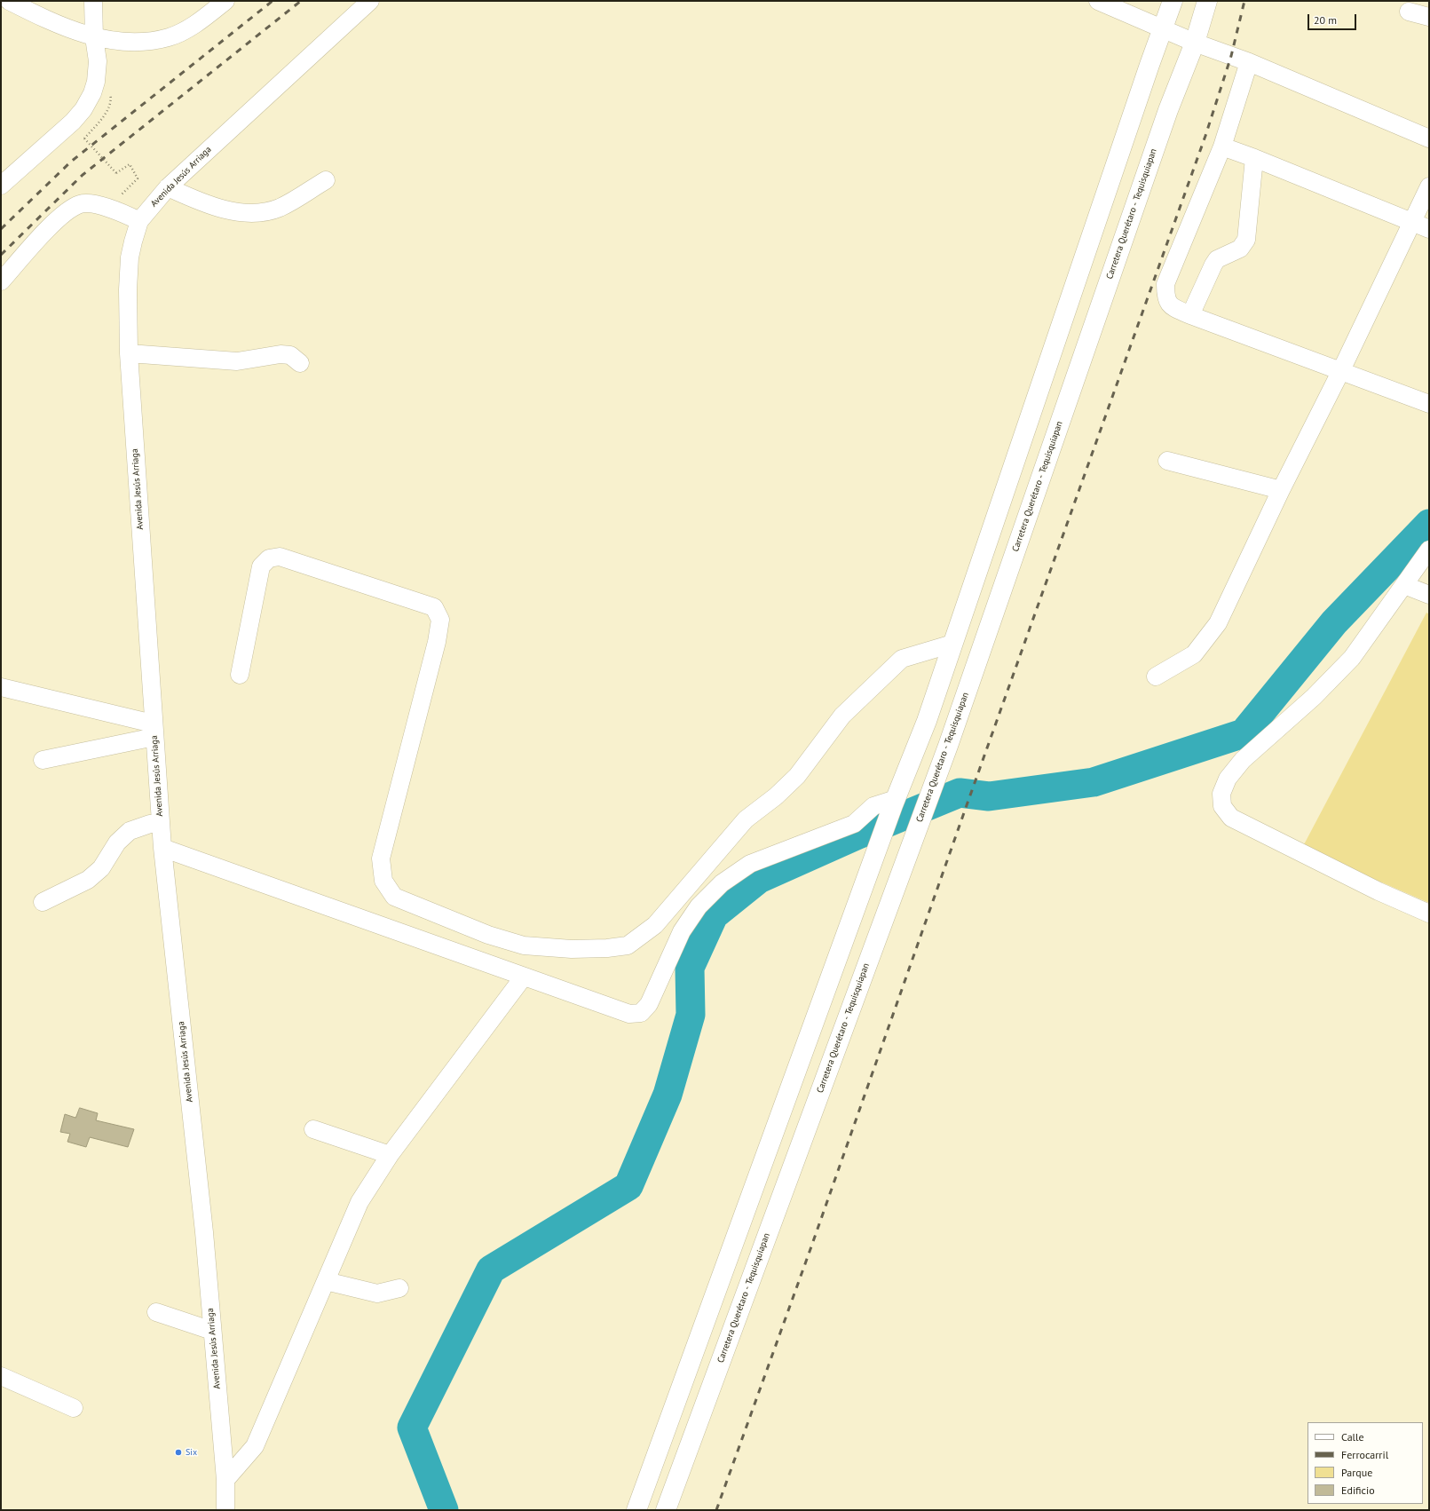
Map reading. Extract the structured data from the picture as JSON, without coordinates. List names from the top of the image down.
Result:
{
  "streets": {
    "main road": ["Carretera Querétaro - Tequisquiapan"],
    "street": ["Avenida Jesús Arriaga"]
  },
  "places": ["Six"],
  "legend": [
    "Calle",
    "Ferrocarril",
    "Parque",
    "Edificio"
  ],
  "scale_bar": "20 m"
}
